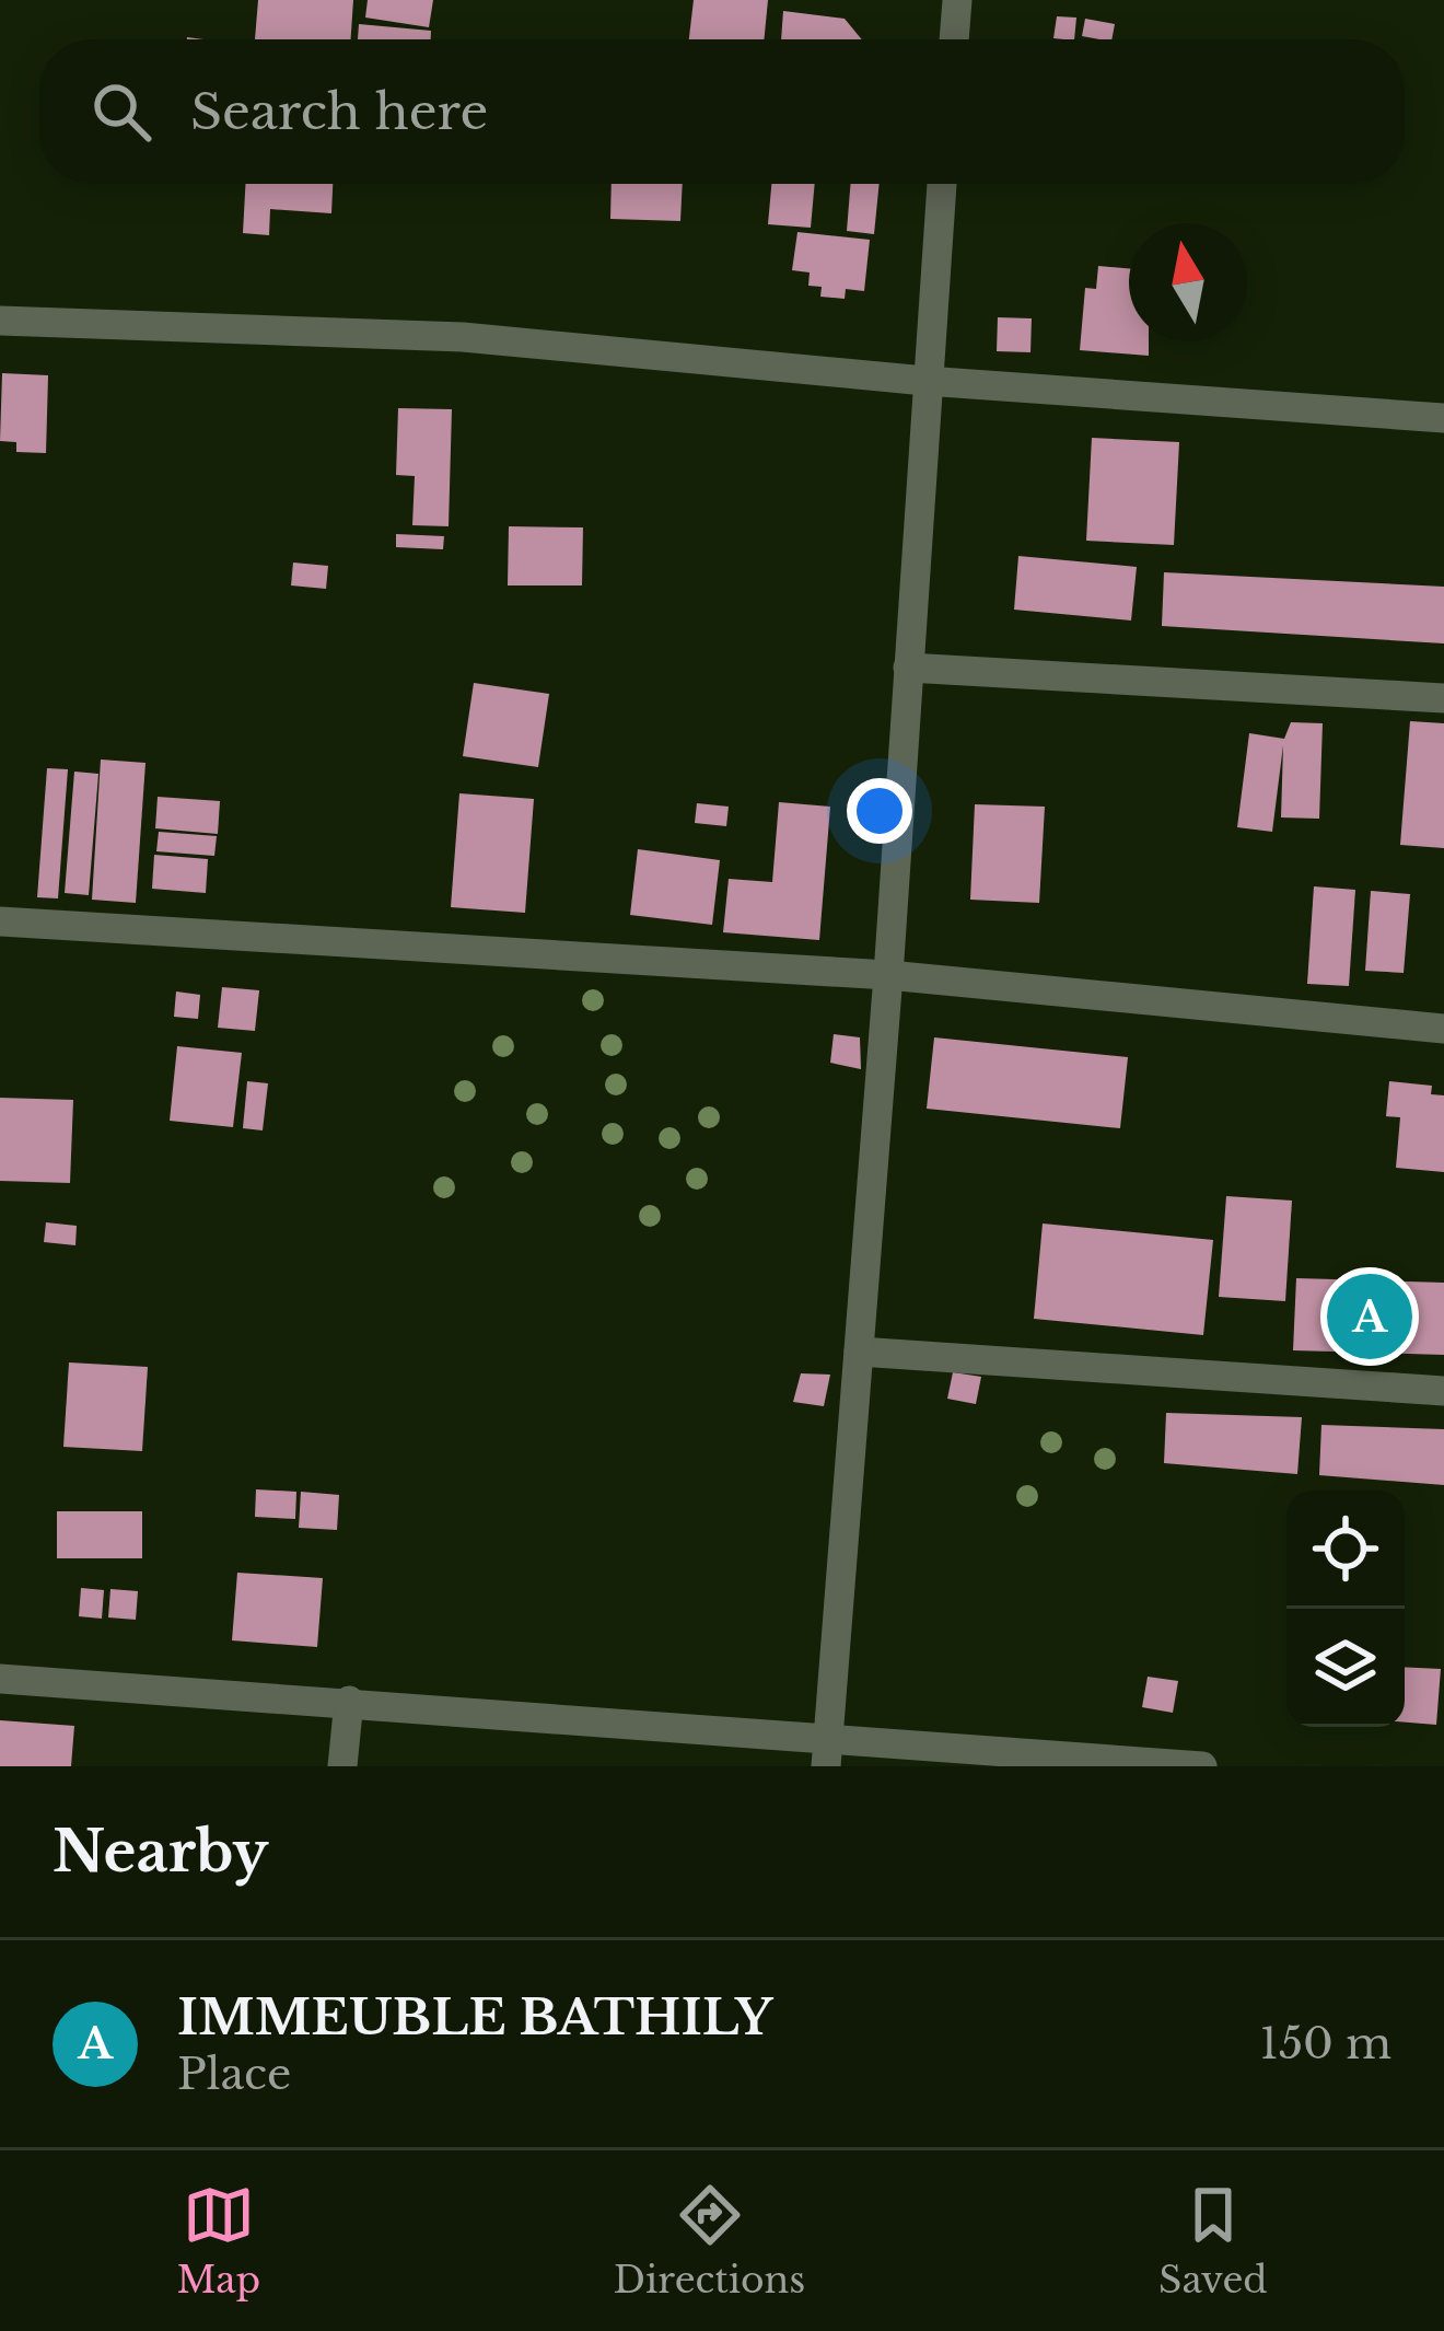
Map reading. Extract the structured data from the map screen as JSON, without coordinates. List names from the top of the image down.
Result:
{
  "north": "top",
  "page": {
    "search": "Search here",
    "pins": "A",
    "heading": "Nearby",
    "list": [
      {
        "mark": "A",
        "name": "IMMEUBLE BATHILY",
        "note": "Place",
        "value": "150 m"
      }
    ],
    "nav": ["Map", "Directions", "Saved"]
  }
}
